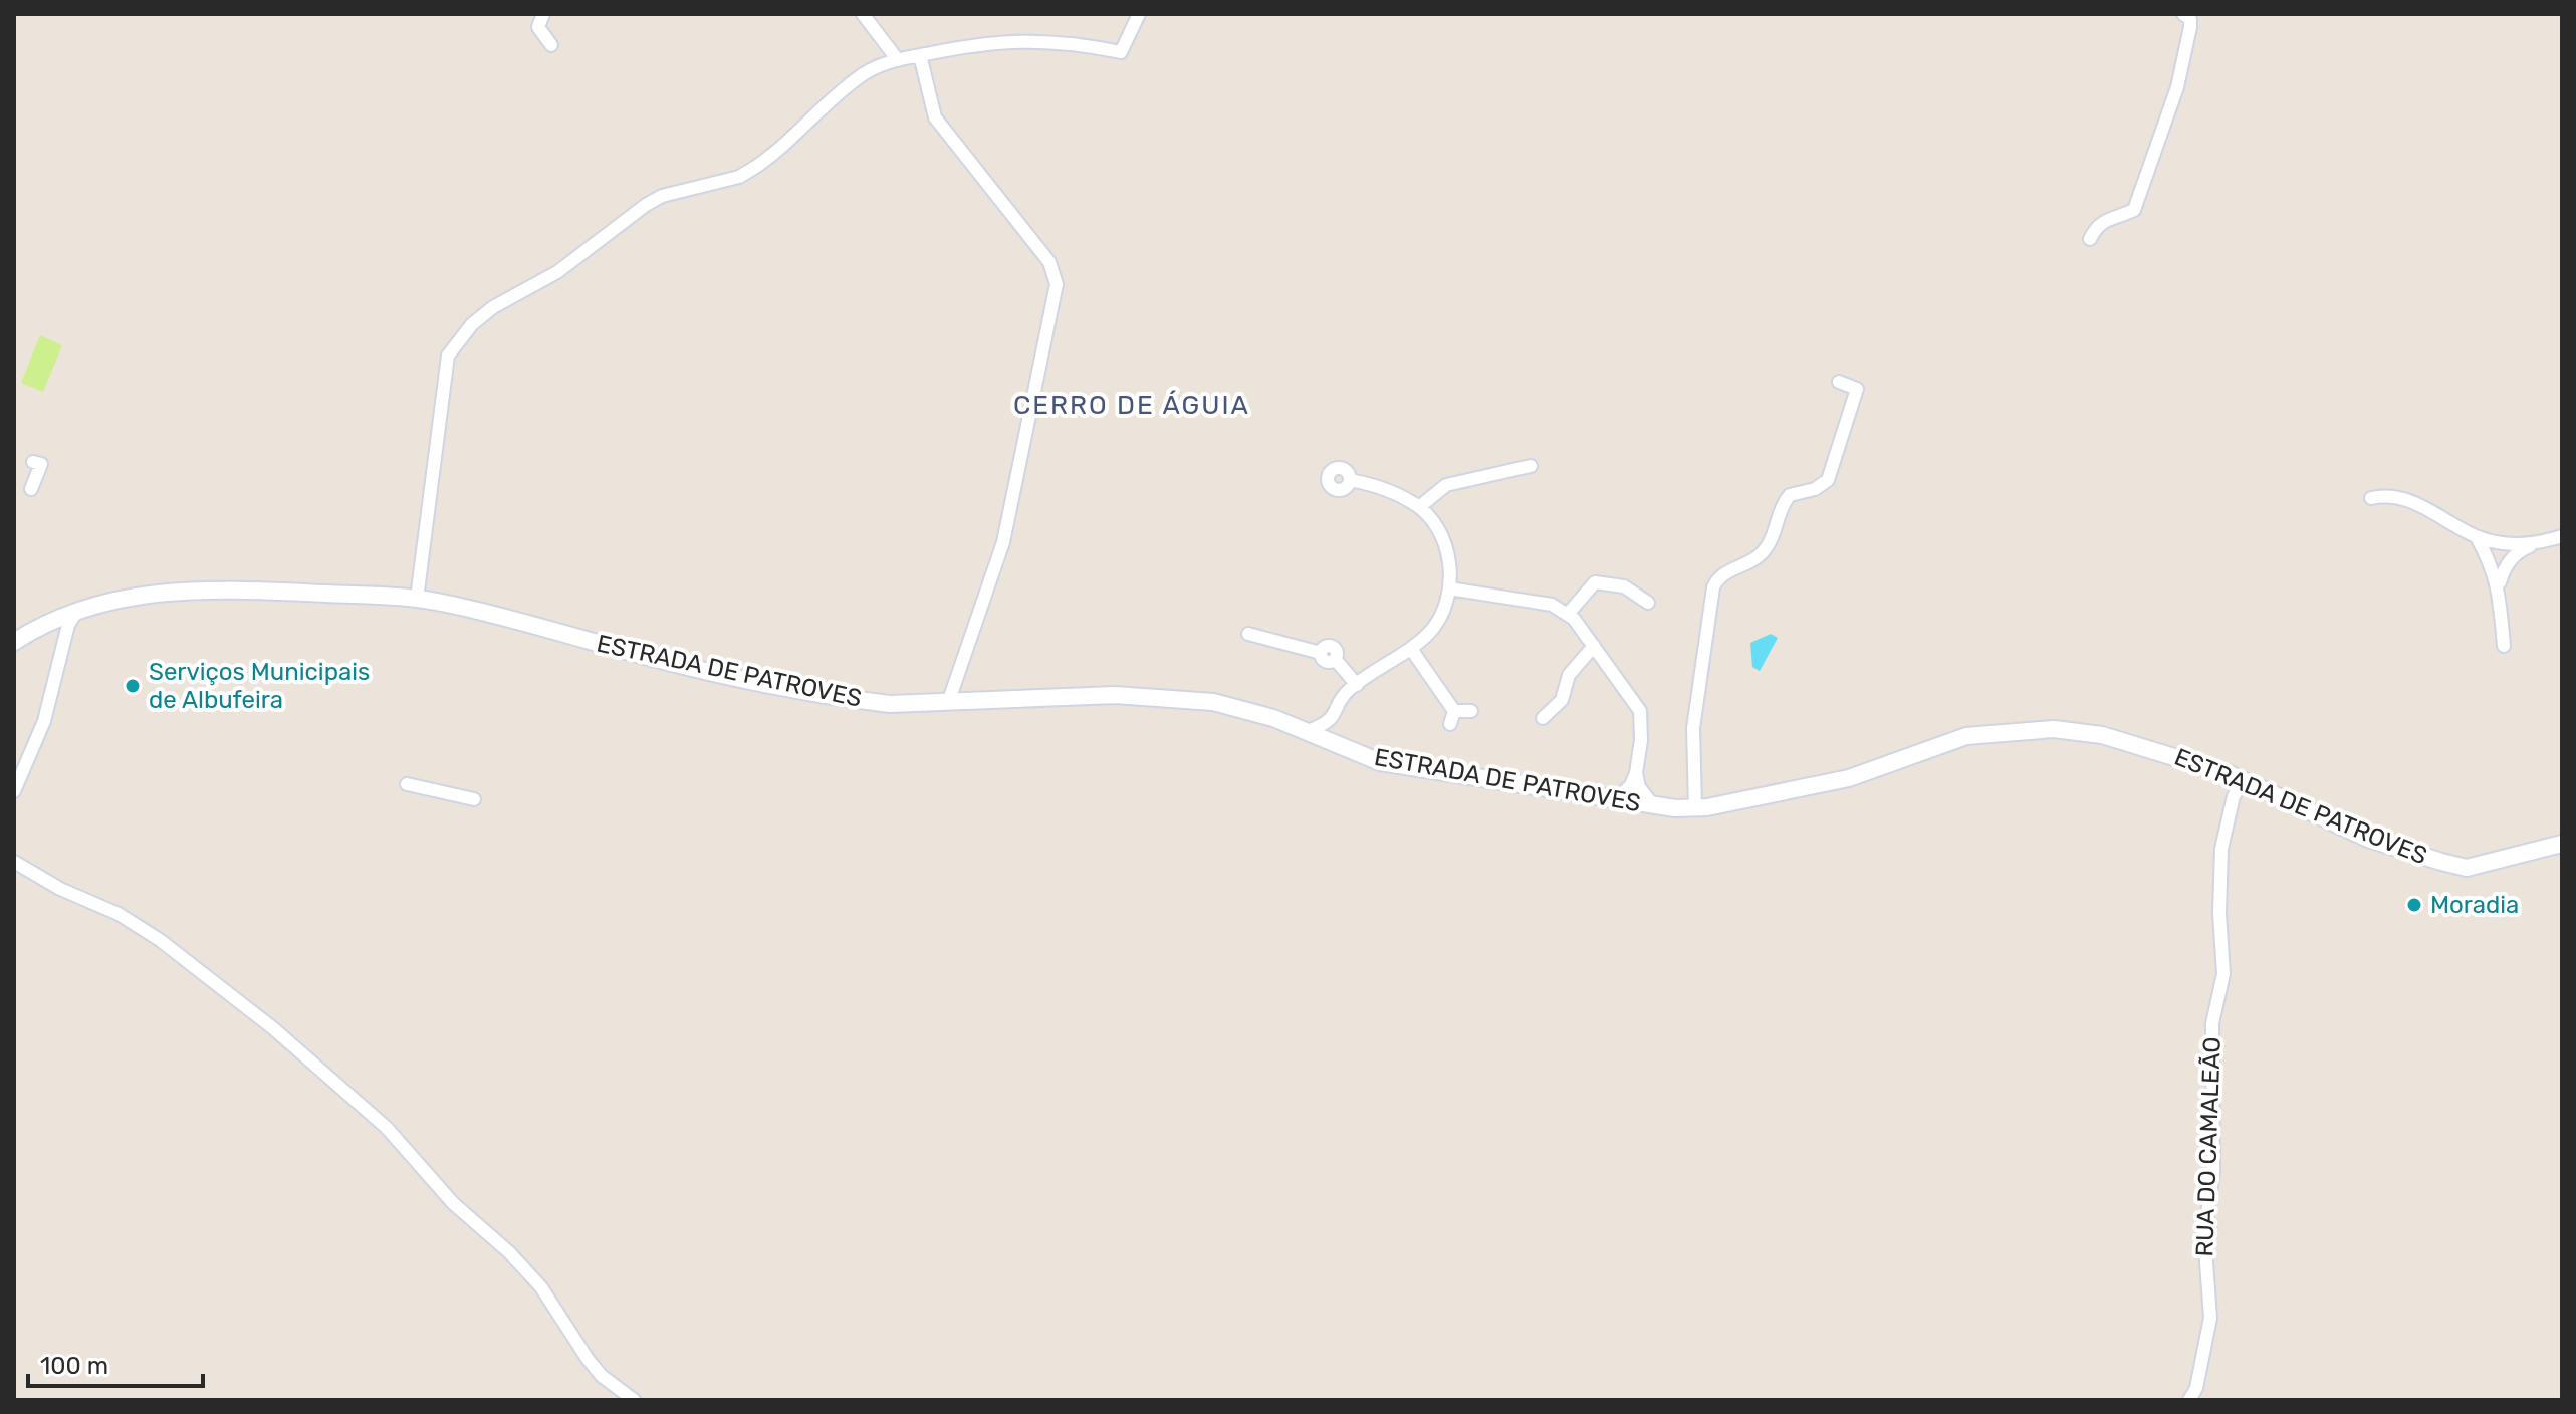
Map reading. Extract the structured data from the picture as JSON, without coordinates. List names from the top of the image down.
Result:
{
  "streets": {
    "street": ["ESTRADA DE PATROVES", "RUA DO CAMALEÃO"]
  },
  "districts": ["CERRO DE ÁGUIA"],
  "places": ["Serviços Municipais de Albufeira", "Moradia"],
  "scale_bar": "100 m"
}
